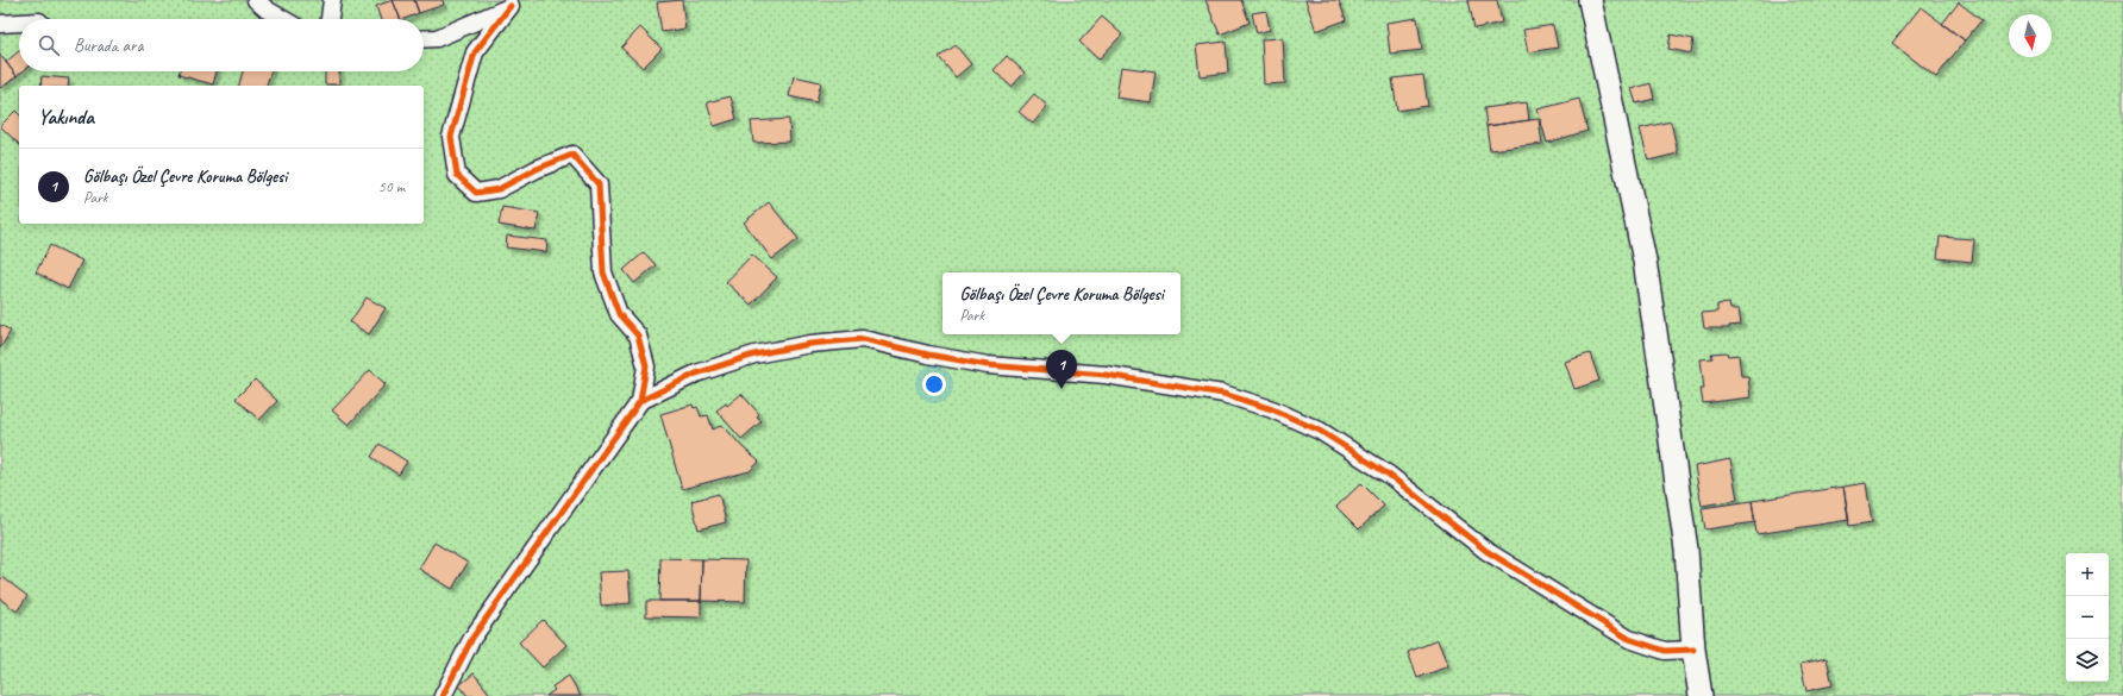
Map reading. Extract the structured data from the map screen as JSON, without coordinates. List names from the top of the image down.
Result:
{
  "north": "bottom",
  "page": {
    "search": "Burada ara",
    "heading": "Yakında",
    "list": [
      {
        "mark": "1",
        "name": "Gölbaşı Özel Çevre Koruma Bölgesi",
        "note": "Park",
        "value": "50 m"
      }
    ],
    "popup": ["Gölbaşı Özel Çevre Koruma Bölgesi", "Park"],
    "pins": "1",
    "map_buttons": ["+", "−"]
  }
}
